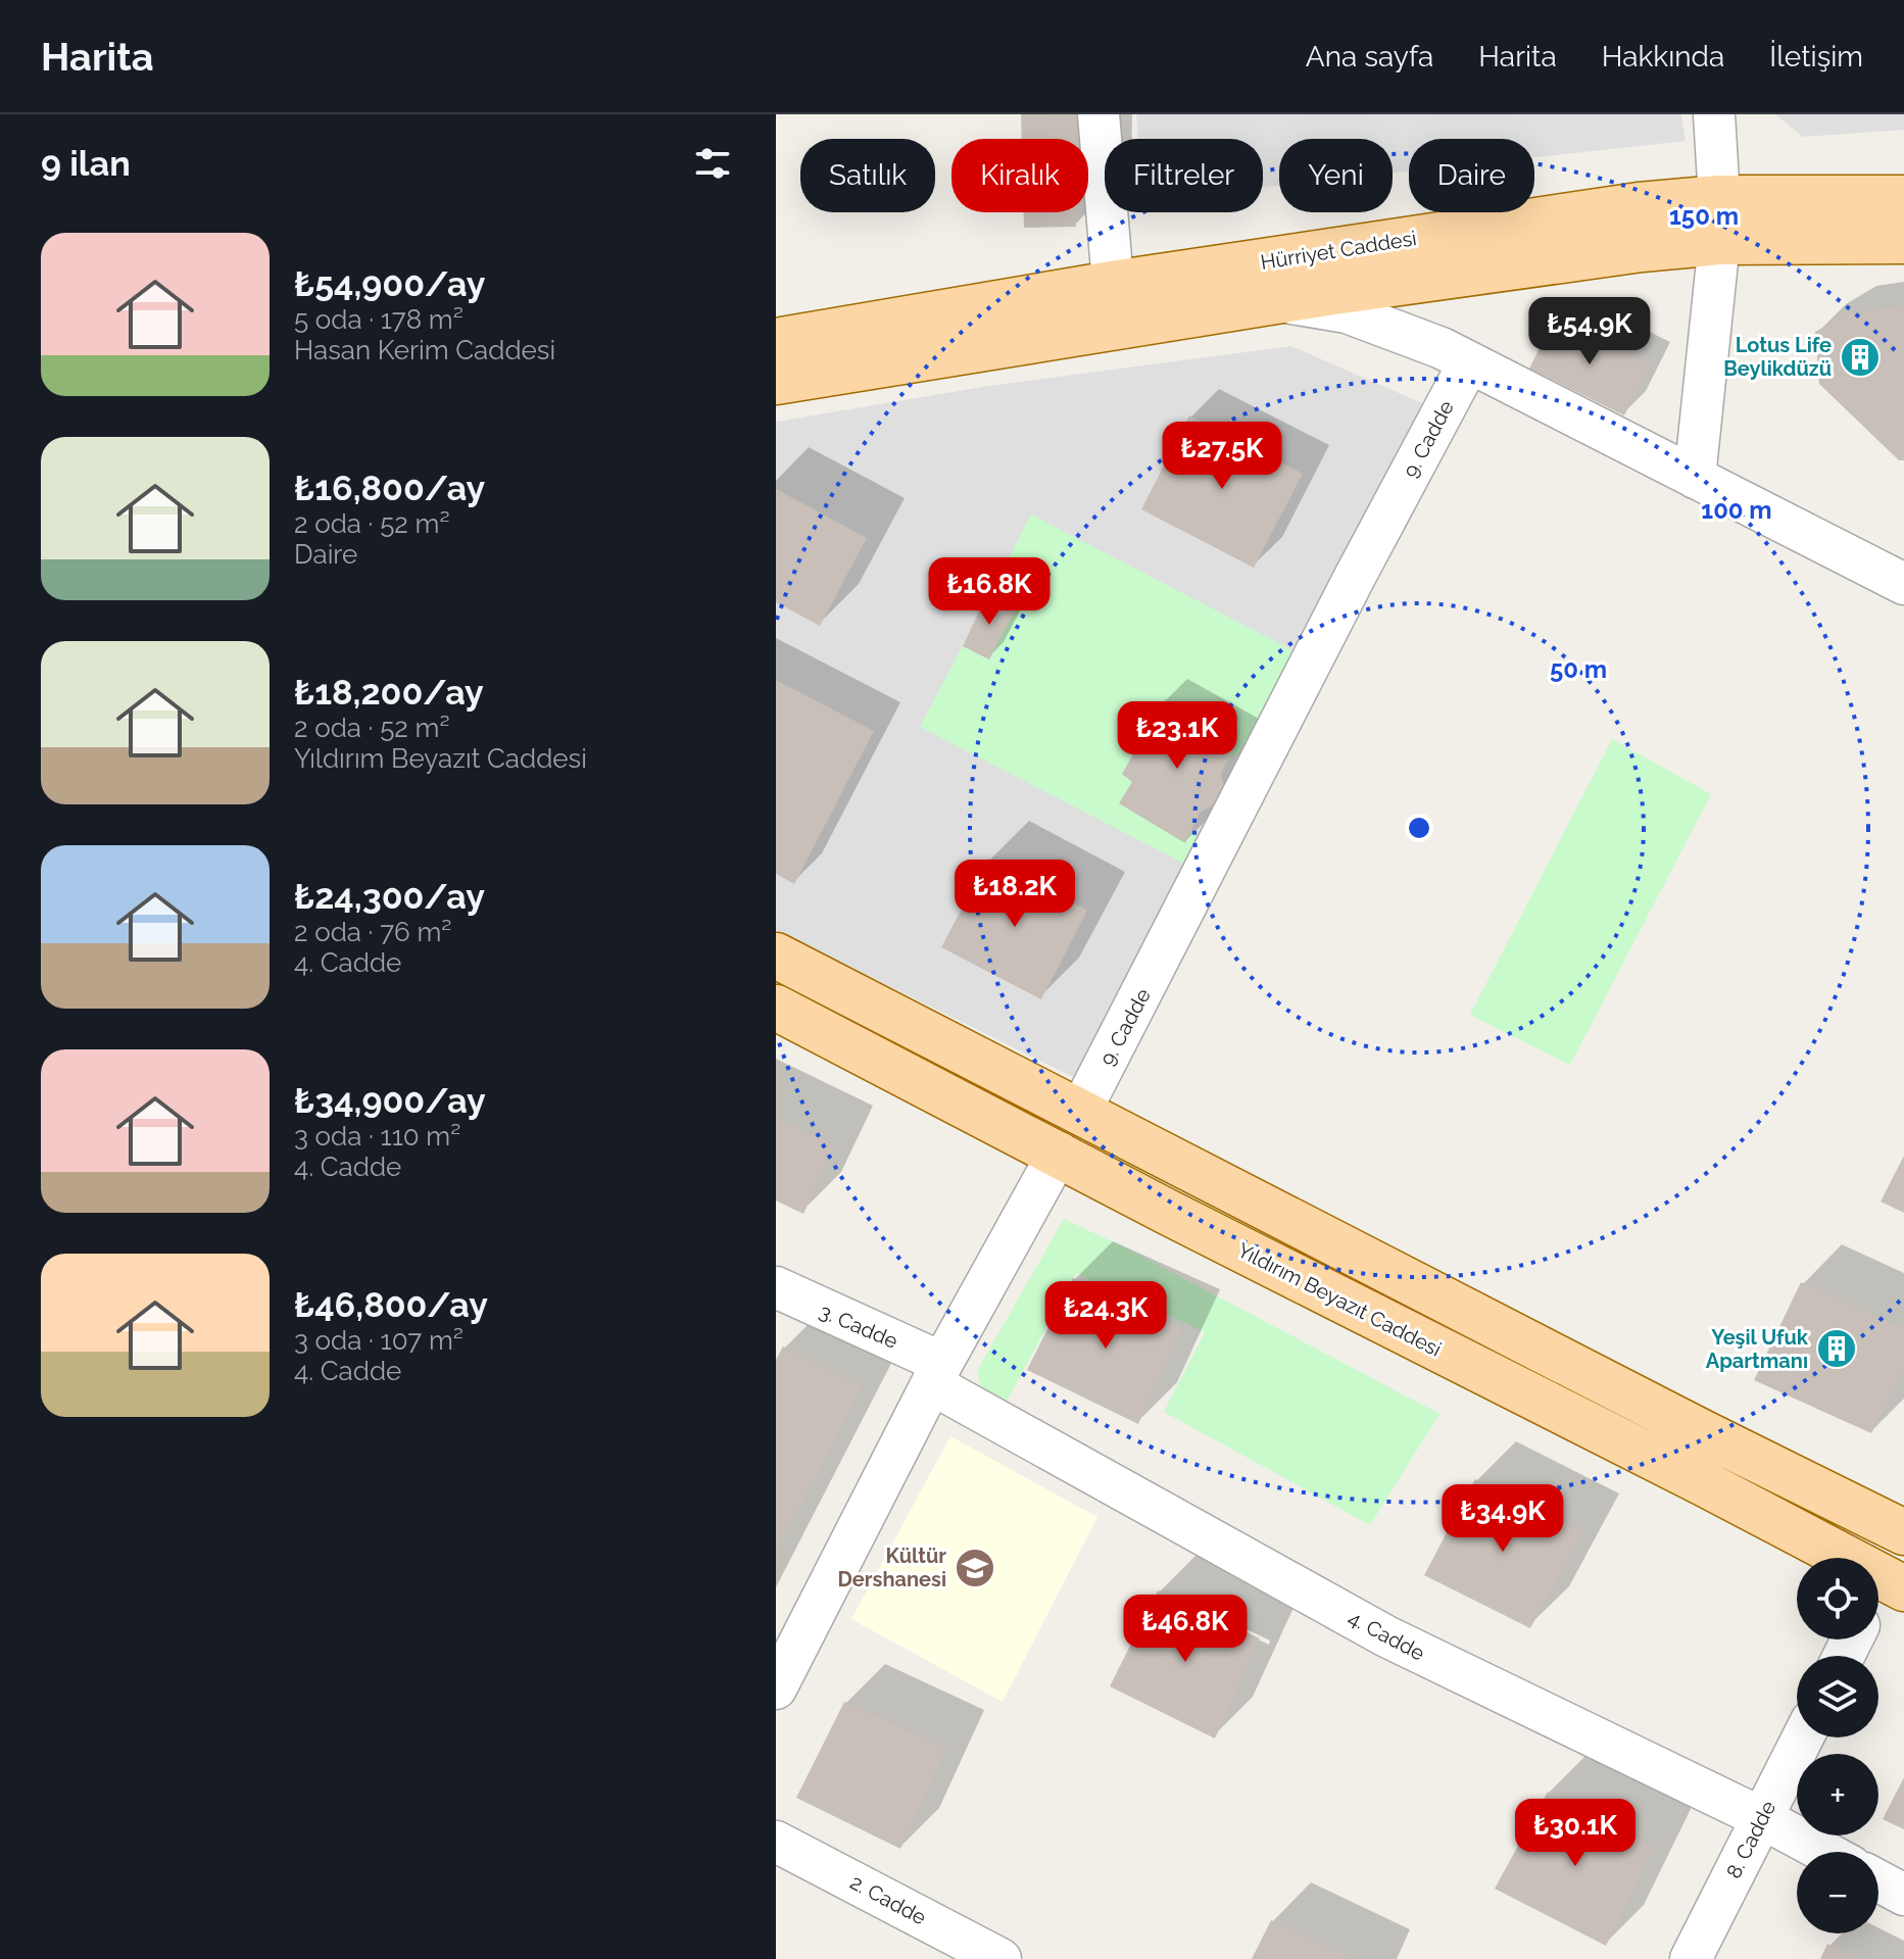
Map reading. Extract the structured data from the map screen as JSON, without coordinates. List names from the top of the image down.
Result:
{
  "streets": {
    "main road": ["Hürriyet Caddesi", "9. Cadde", "Yıldırım Beyazıt Caddesi"],
    "street": [
      "3. Cadde",
      "4. Cadde",
      "8. Cadde",
      "2. Cadde"
    ]
  },
  "crossings": [
    ["9. Cadde", "Yıldırım Beyazıt Caddesi"],
    ["9. Cadde", "3. Cadde"],
    ["9. Cadde", "4. Cadde"],
    ["3. Cadde", "4. Cadde"],
    ["4. Cadde", "8. Cadde"]
  ],
  "places": {
    "building": ["Lotus Life Beylikdüzü", "Yeşil Ufuk Apartmanı"],
    "school or university": ["Kültür Dershanesi"]
  },
  "page": {
    "header": "Harita",
    "nav": [
      "Ana sayfa",
      "Harita",
      "Hakkında",
      "İletişim"
    ],
    "heading": "9 ilan",
    "chip": [
      "Satılık",
      "Kiralık",
      "Filtreler",
      "Yeni",
      "Daire"
    ],
    "list": [
      {
        "name": "₺54,900/ay",
        "note": "5 oda · 178 m² · Hasan Kerim Caddesi"
      },
      {
        "name": "₺16,800/ay",
        "note": "2 oda · 52 m² · Daire"
      },
      {
        "name": "₺18,200/ay",
        "note": "2 oda · 52 m² · Yıldırım Beyazıt Caddesi"
      },
      {
        "name": "₺24,300/ay",
        "note": "2 oda · 76 m² · 4. Cadde"
      },
      {
        "name": "₺34,900/ay",
        "note": "3 oda · 110 m² · 4. Cadde"
      },
      {
        "name": "₺46,800/ay",
        "note": "3 oda · 107 m² · 4. Cadde"
      }
    ],
    "price": [
      "₺54.9K",
      "₺27.5K",
      "₺16.8K",
      "₺23.1K",
      "₺18.2K",
      "₺24.3K",
      "₺34.9K",
      "₺46.8K",
      "₺30.1K"
    ],
    "map_buttons": ["+", "−"]
  },
  "rings": ["150 m", "100 m", "50 m"]
}
